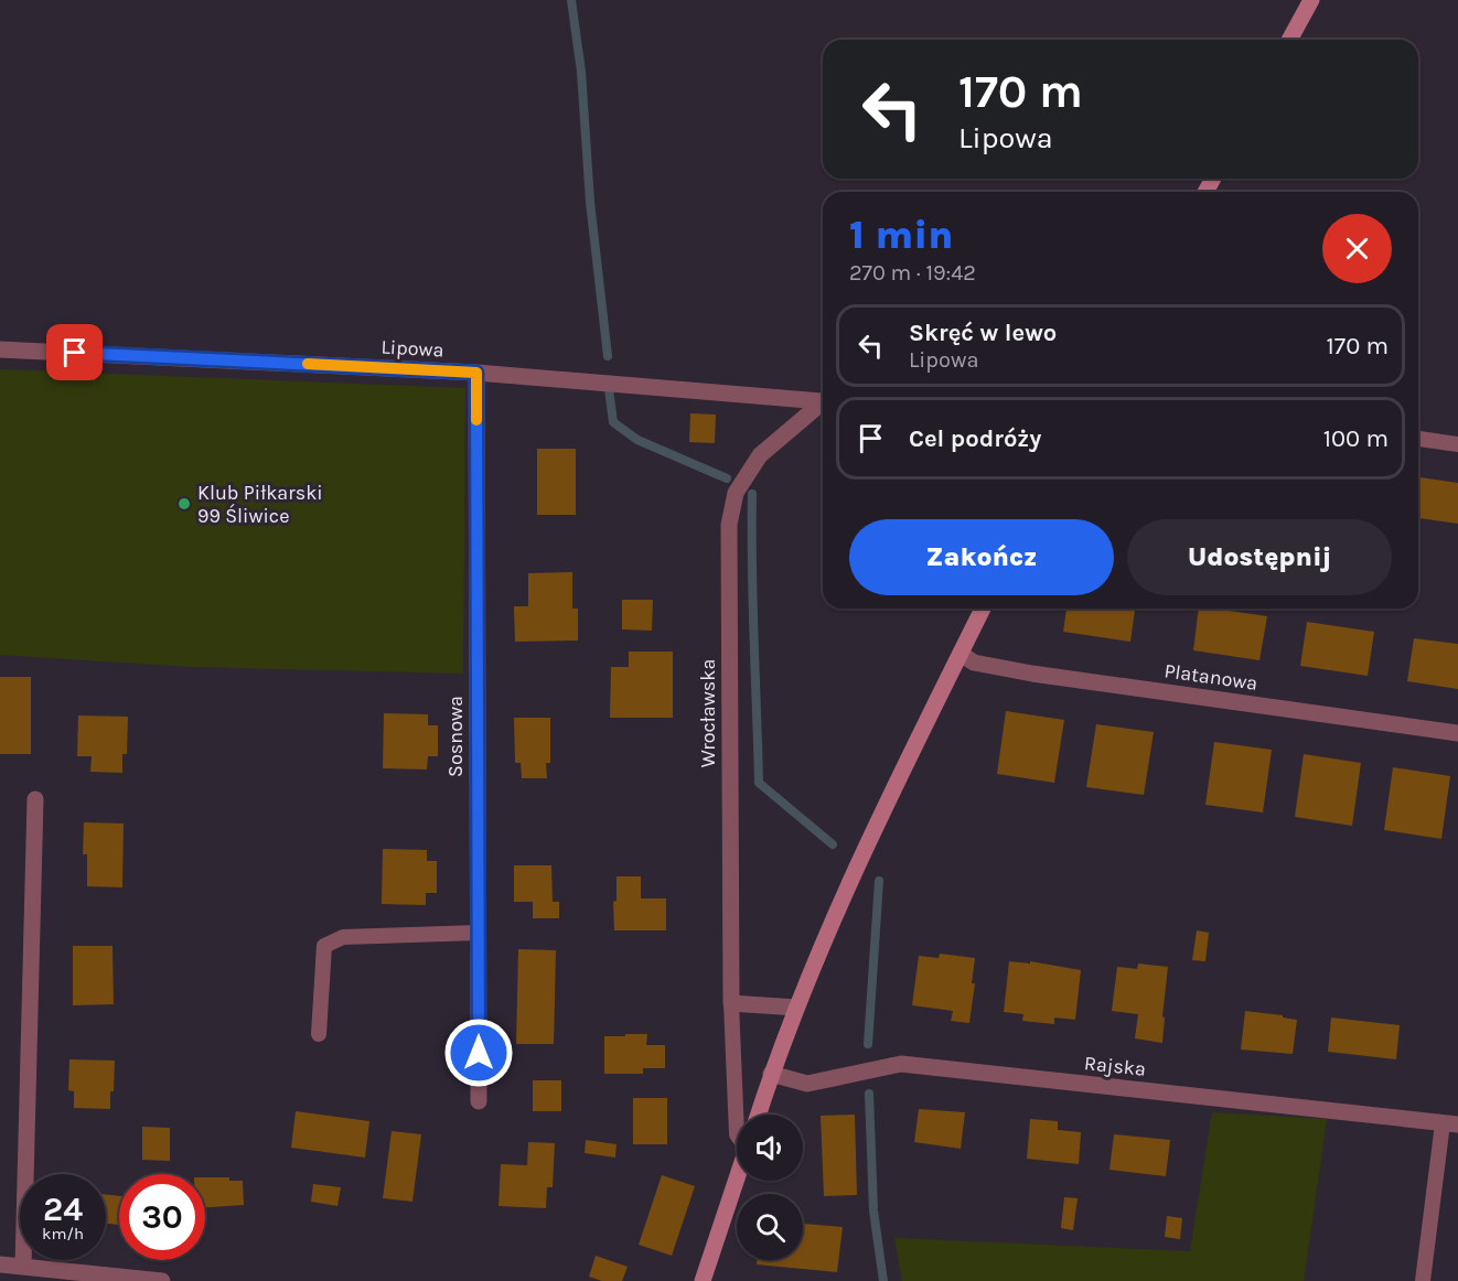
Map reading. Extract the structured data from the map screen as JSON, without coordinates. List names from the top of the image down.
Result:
{
  "streets": {
    "street": [
      "Lipowa",
      "Platanowa",
      "Wrocławska",
      "Sosnowa",
      "Rajska"
    ]
  },
  "crossings": [
    ["Lipowa", "Sosnowa"]
  ],
  "places": ["Klub Piłkarski 99 Śliwice"],
  "page": {
    "turn": ["170 m", "Lipowa"],
    "heading": ["1 min", "270 m · 19:42"],
    "list": [
      {
        "name": "Skręć w lewo",
        "note": "Lipowa",
        "value": "170 m"
      },
      {
        "name": "Cel podróży",
        "value": "100 m"
      }
    ],
    "buttons": ["Zakończ", "Udostępnij"],
    "speed": "24 km/h",
    "limit": "30"
  }
}
